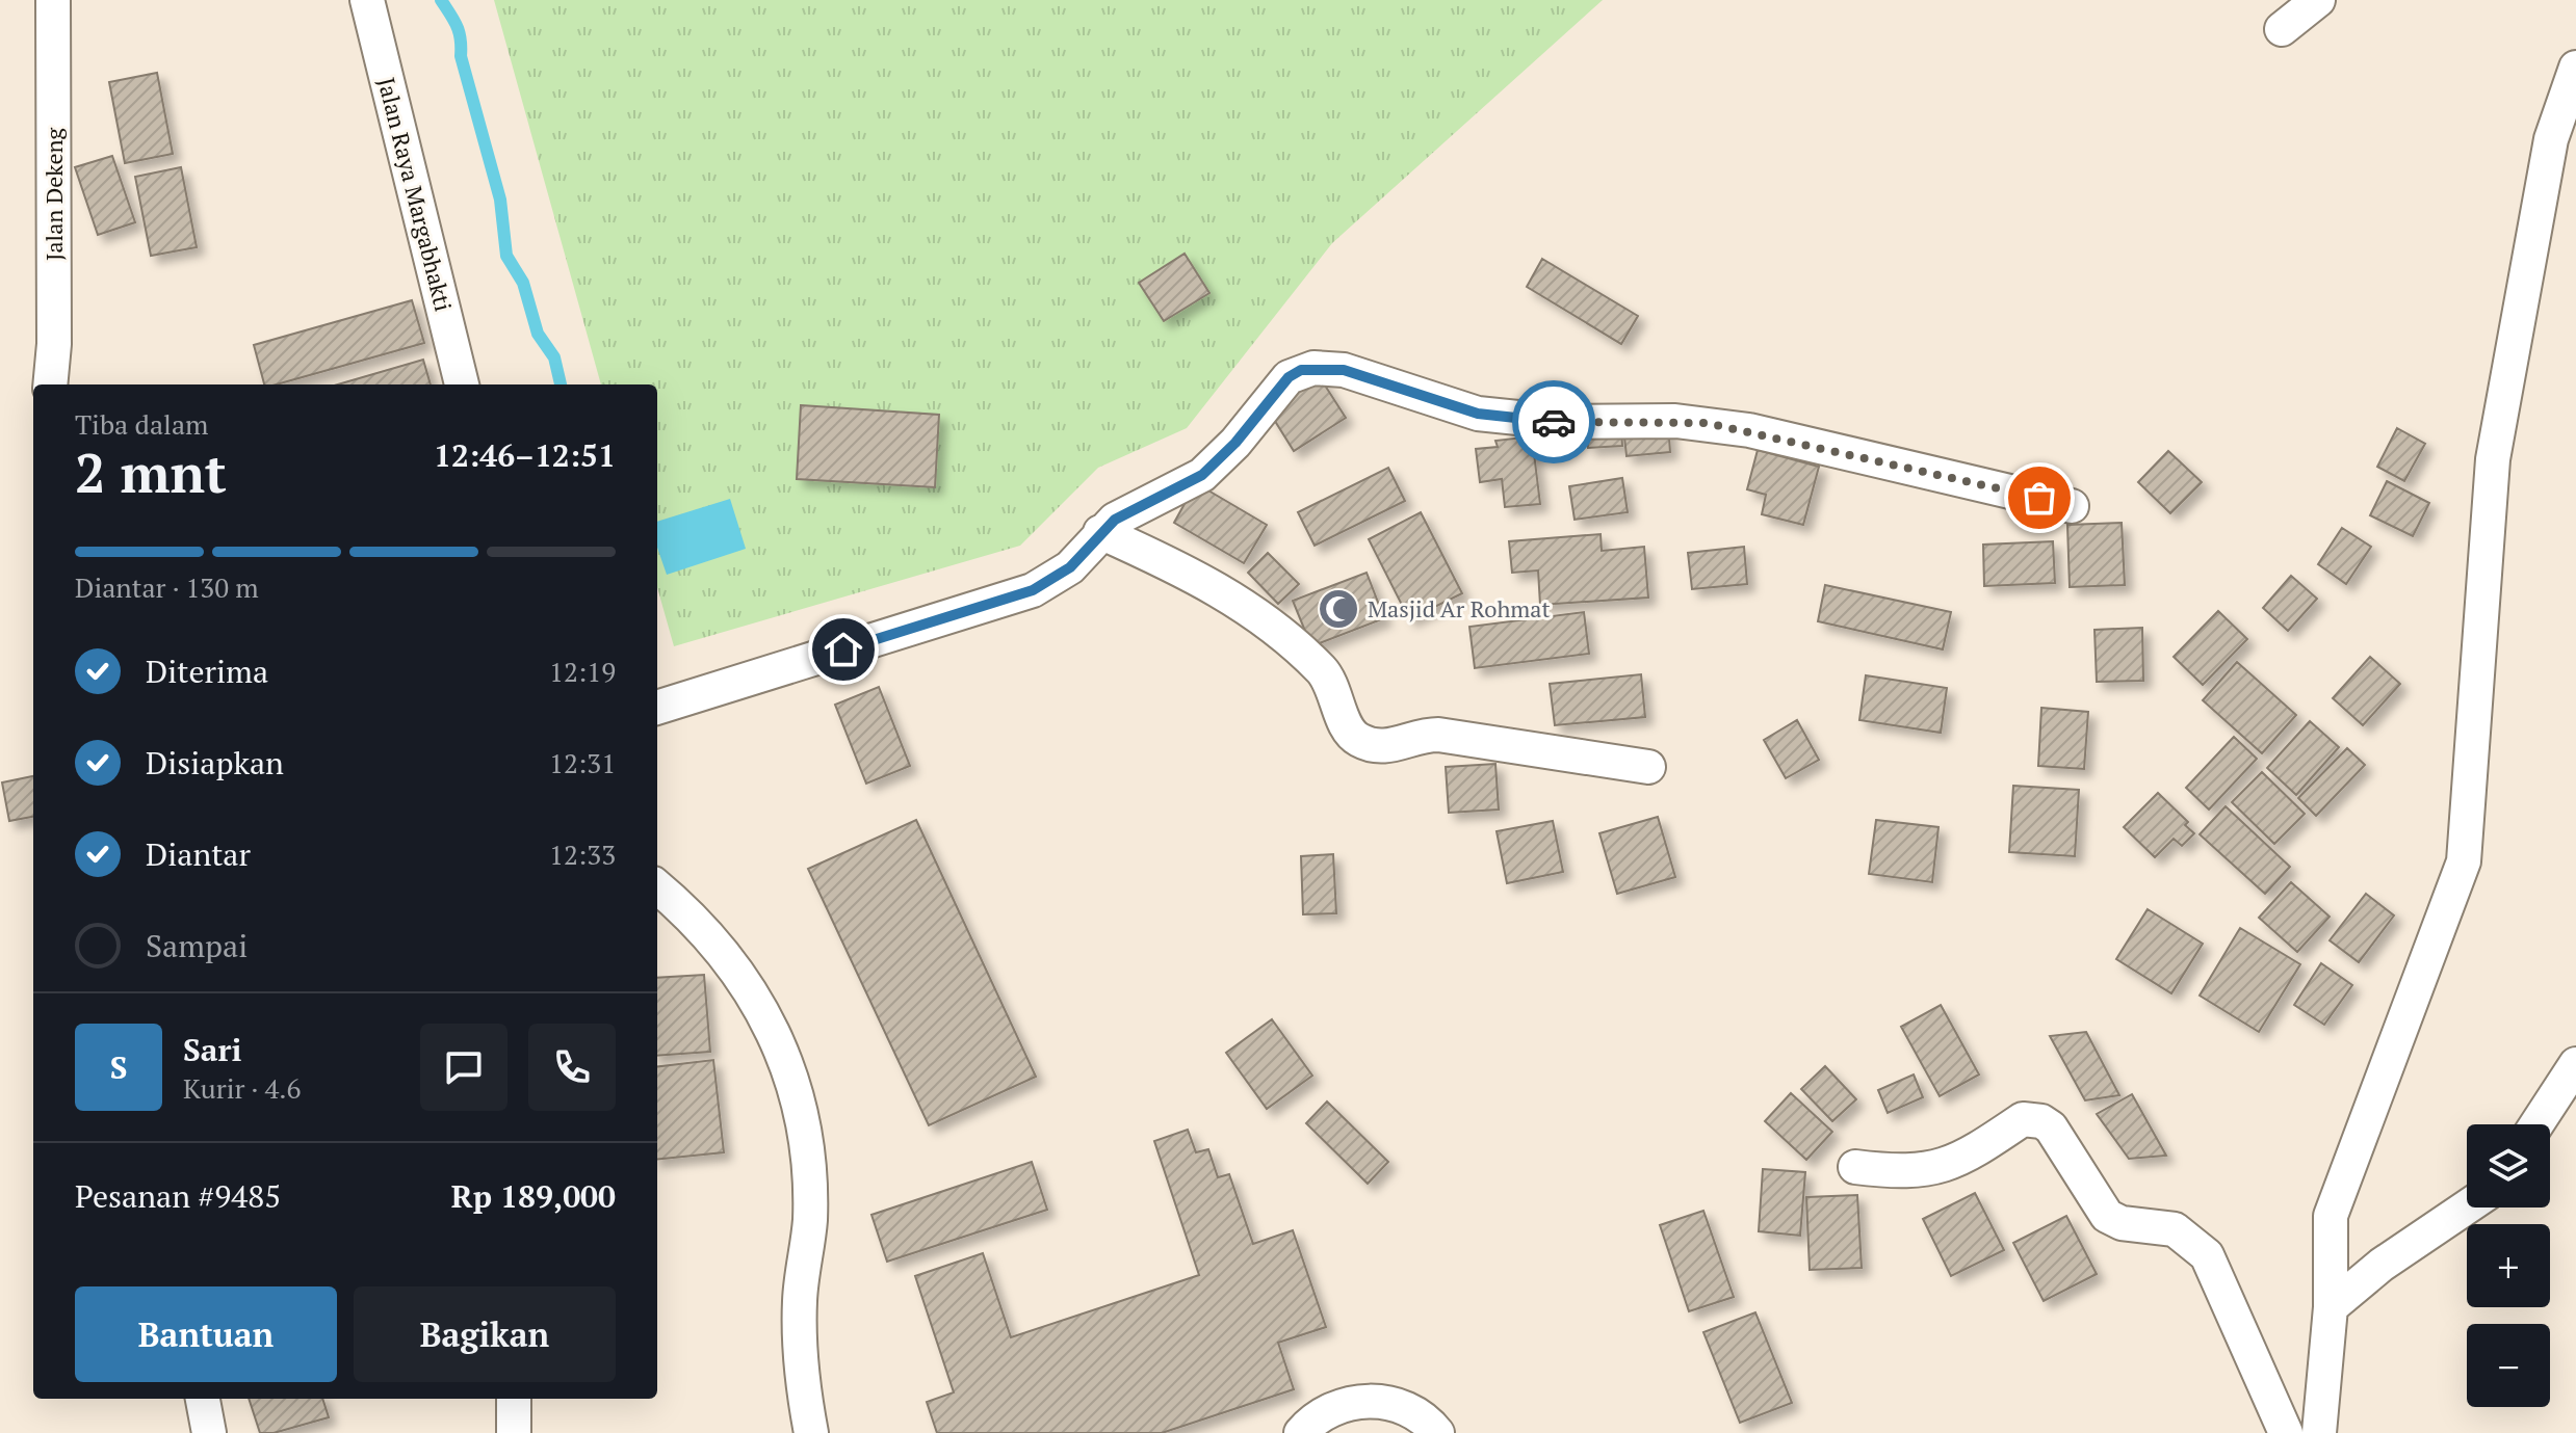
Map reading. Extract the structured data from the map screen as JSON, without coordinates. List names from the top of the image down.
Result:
{
  "streets": {
    "street": ["Jalan Dekeng", "Jalan Raya Margabhakti"]
  },
  "places": {
    "mosque": ["Masjid Ar Rohmat"]
  },
  "page": {
    "heading": ["2 mnt", "Tiba dalam", "12:46–12:51"],
    "panel": [
      "Sari",
      "Kurir · 4.6",
      "Pesanan #9485",
      "Rp 189,000"
    ],
    "bar": "Diantar · 130 m",
    "list": [
      ["Diterima", "12:19"],
      ["Disiapkan", "12:31"],
      ["Diantar", "12:33"],
      "Sampai"
    ],
    "round": "S",
    "map_buttons": ["+", "−"],
    "buttons": ["Bantuan", "Bagikan"]
  }
}
